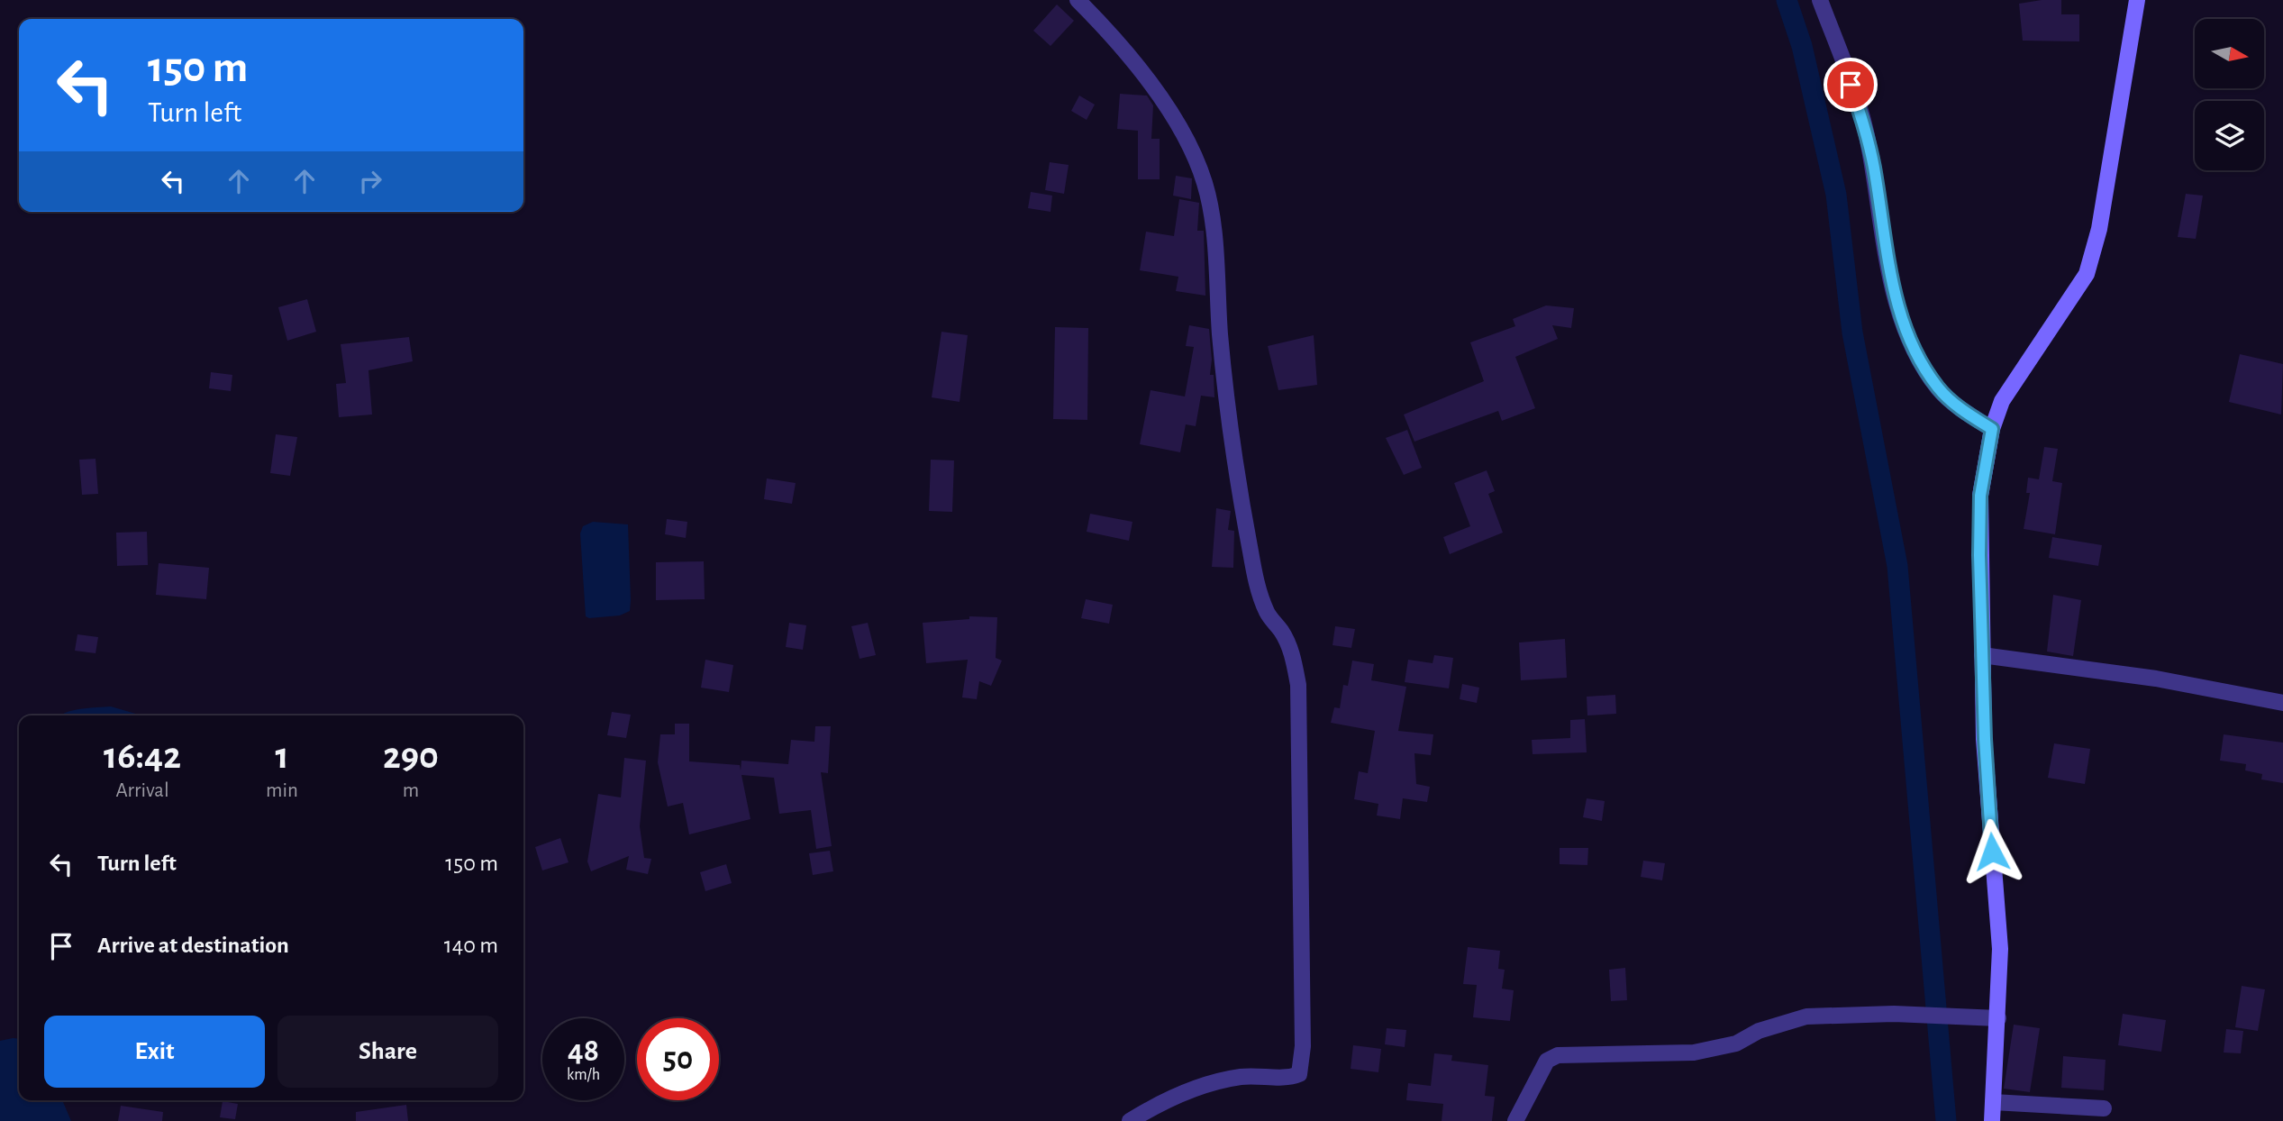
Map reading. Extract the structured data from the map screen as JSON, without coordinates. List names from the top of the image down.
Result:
{
  "north": "right",
  "page": {
    "turn": ["150 m", "Turn left"],
    "eta": [
      "16:42",
      "Arrival",
      "1",
      "min",
      "290",
      "m"
    ],
    "list": [
      {
        "name": "Turn left",
        "value": "150 m"
      },
      {
        "name": "Arrive at destination",
        "value": "140 m"
      }
    ],
    "buttons": ["Exit", "Share"],
    "speed": "48 km/h",
    "limit": "50"
  }
}
